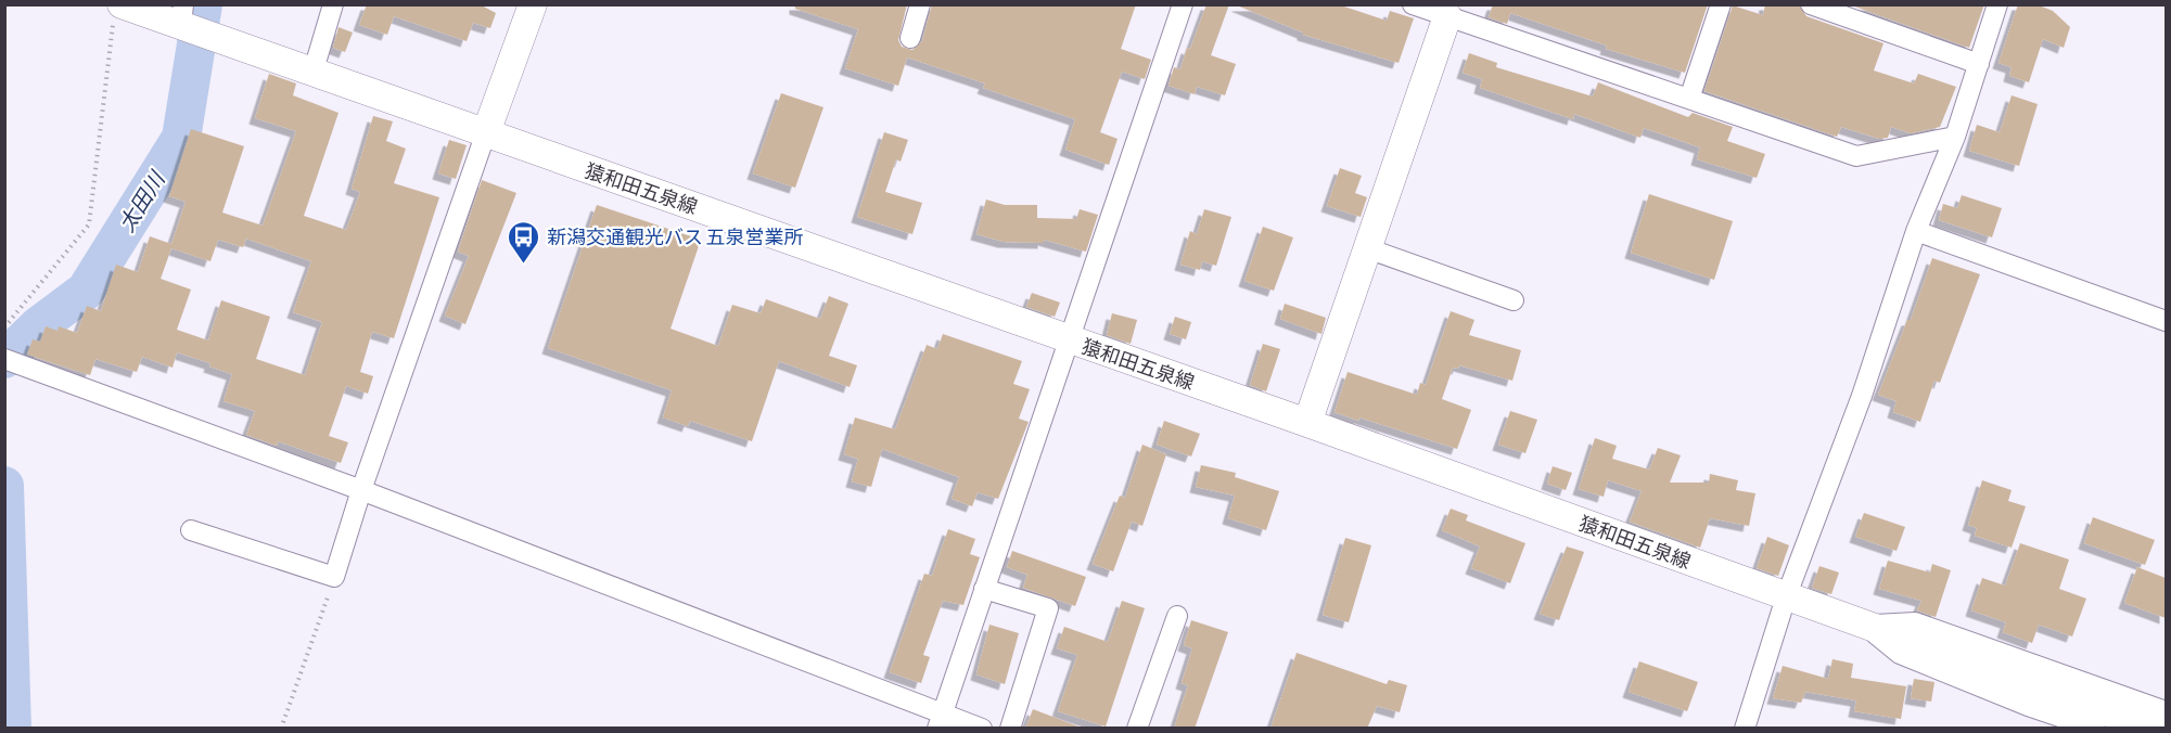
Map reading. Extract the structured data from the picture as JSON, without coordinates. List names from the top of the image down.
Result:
{
  "streets": {
    "main road": ["猿和田五泉線"]
  },
  "water": ["太田川"],
  "places": {
    "bus stop": ["新潟交通観光バス 五泉営業所"]
  }
}
